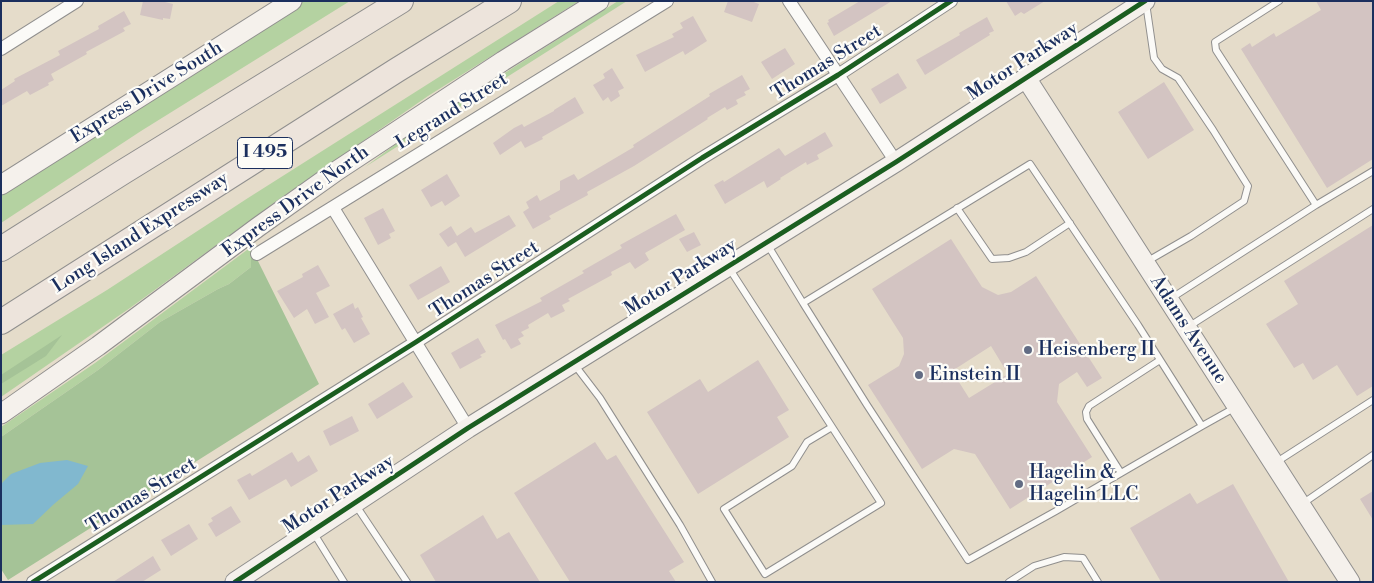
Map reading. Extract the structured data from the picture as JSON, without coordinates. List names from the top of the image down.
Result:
{
  "streets": {
    "highway": ["I 495", "Long Island Expressway"],
    "main road": [
      "Motor Parkway",
      "Express Drive South",
      "Express Drive North",
      "Adams Avenue"
    ],
    "street": ["Thomas Street", "Legrand Street"]
  },
  "crossings": [
    ["Motor Parkway", "Adams Avenue"]
  ],
  "places": ["Heisenberg II", "Einstein II", "Hagelin & Hagelin LLC"]
}
